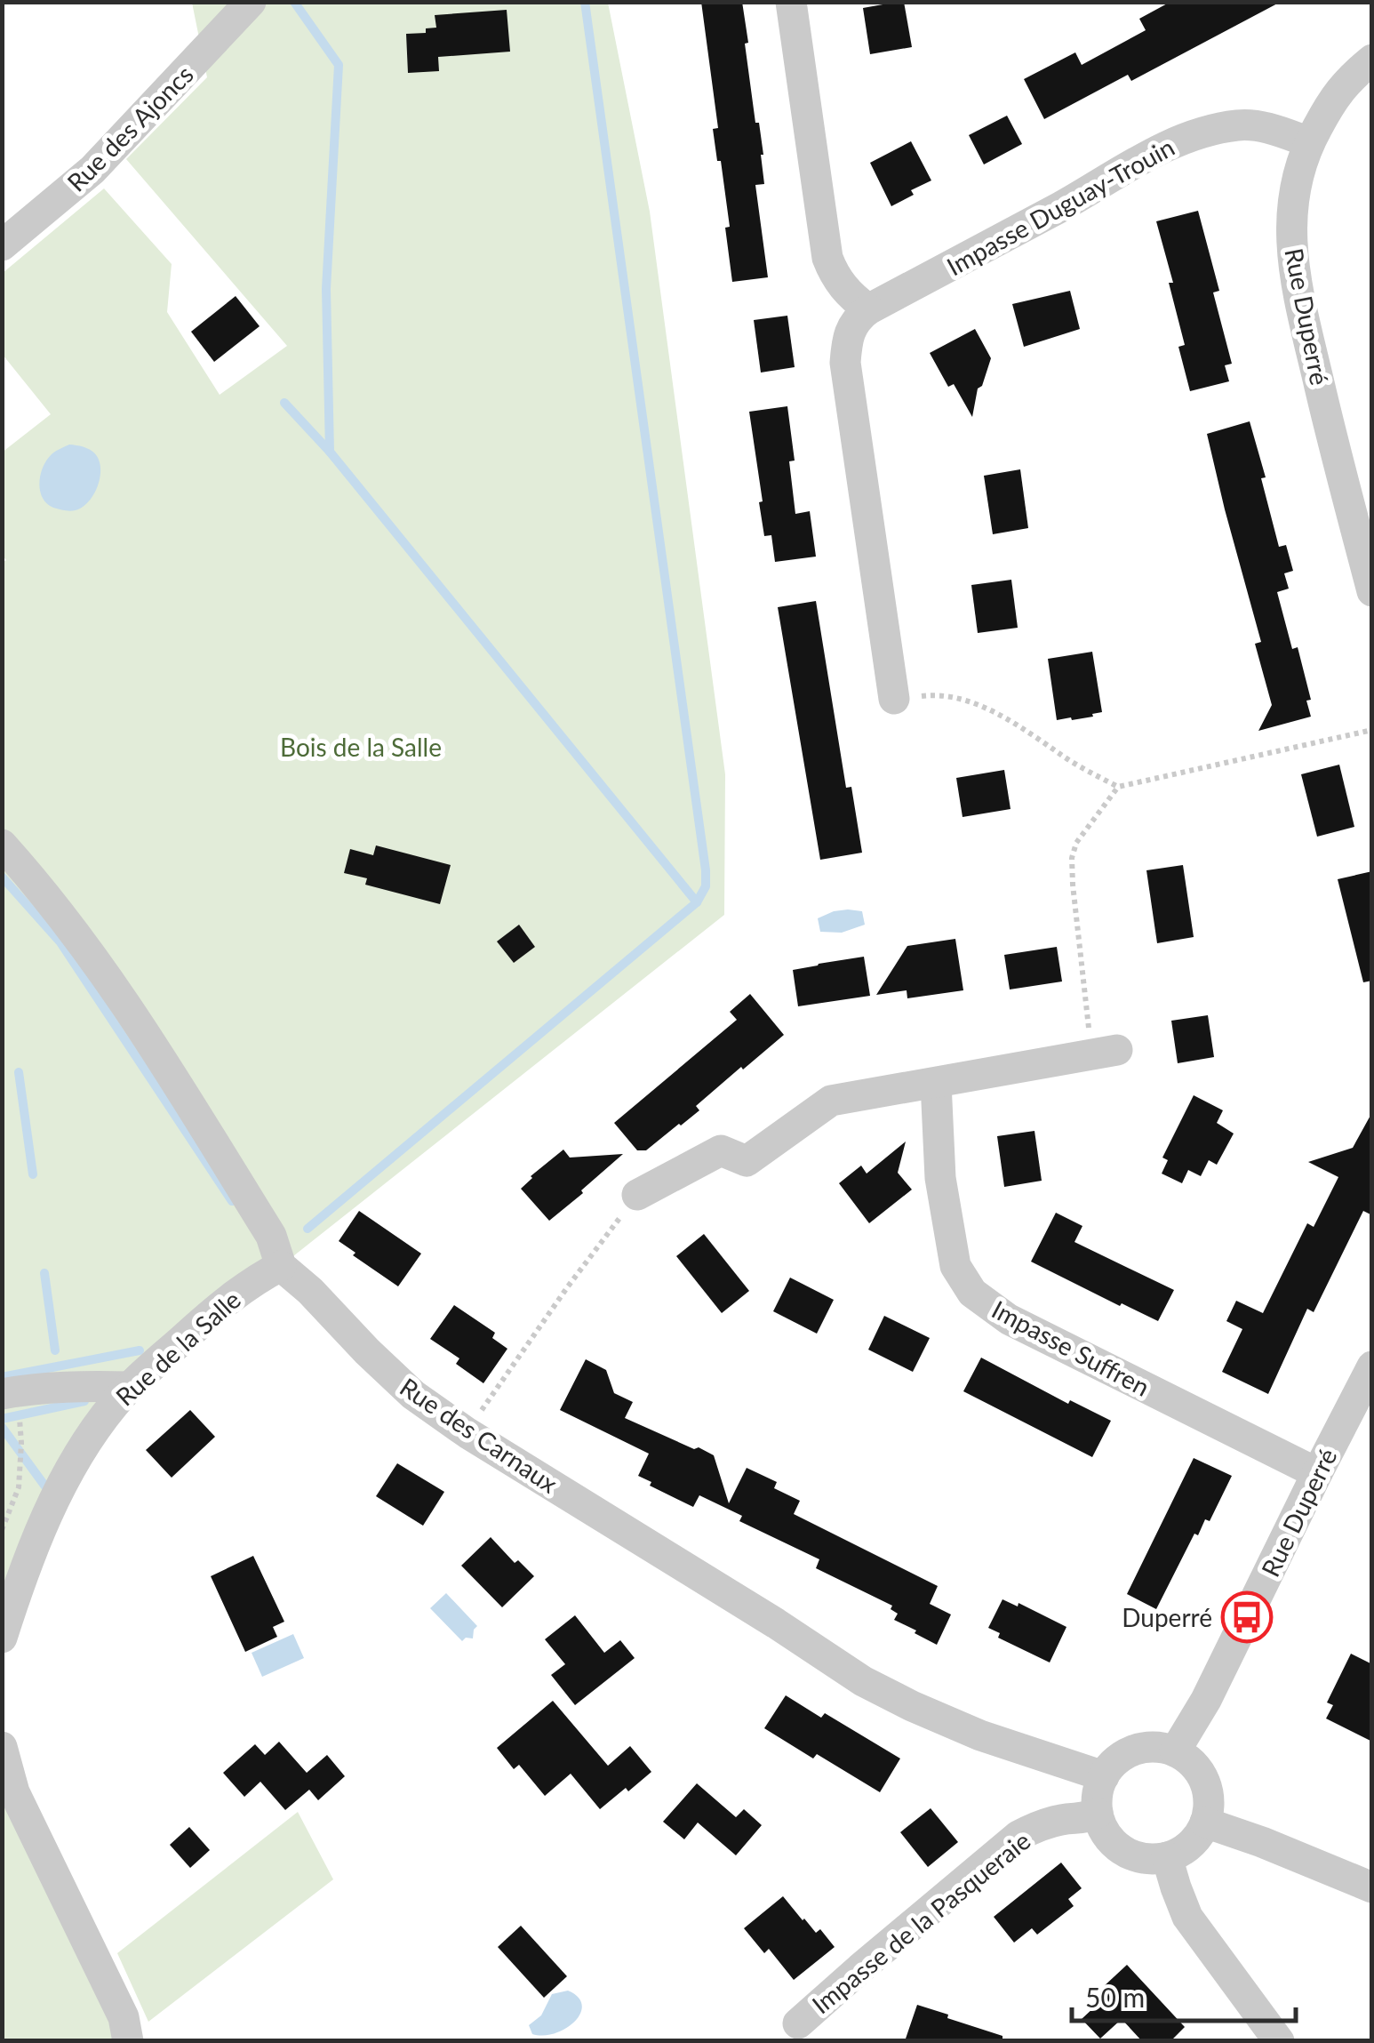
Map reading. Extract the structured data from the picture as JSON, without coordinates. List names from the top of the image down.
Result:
{
  "streets": {
    "street": [
      "Rue des Ajoncs",
      "Impasse Duguay-Trouin",
      "Rue Duperré",
      "Rue de la Salle",
      "Impasse Suffren",
      "Rue des Carnaux",
      "Impasse de la Pasqueraie"
    ]
  },
  "crossings": [
    ["Impasse Duguay-Trouin", "Rue Duperré"],
    ["Rue Duperré", "Impasse Suffren"],
    ["Rue Duperré", "Rue des Carnaux"],
    ["Rue Duperré", "Impasse de la Pasqueraie"],
    ["Rue de la Salle", "Rue des Carnaux"],
    ["Rue des Carnaux", "Impasse de la Pasqueraie"]
  ],
  "parks": ["Bois de la Salle"],
  "places": {
    "bus stop": ["Duperré"]
  },
  "scale_bar": "50 m"
}
